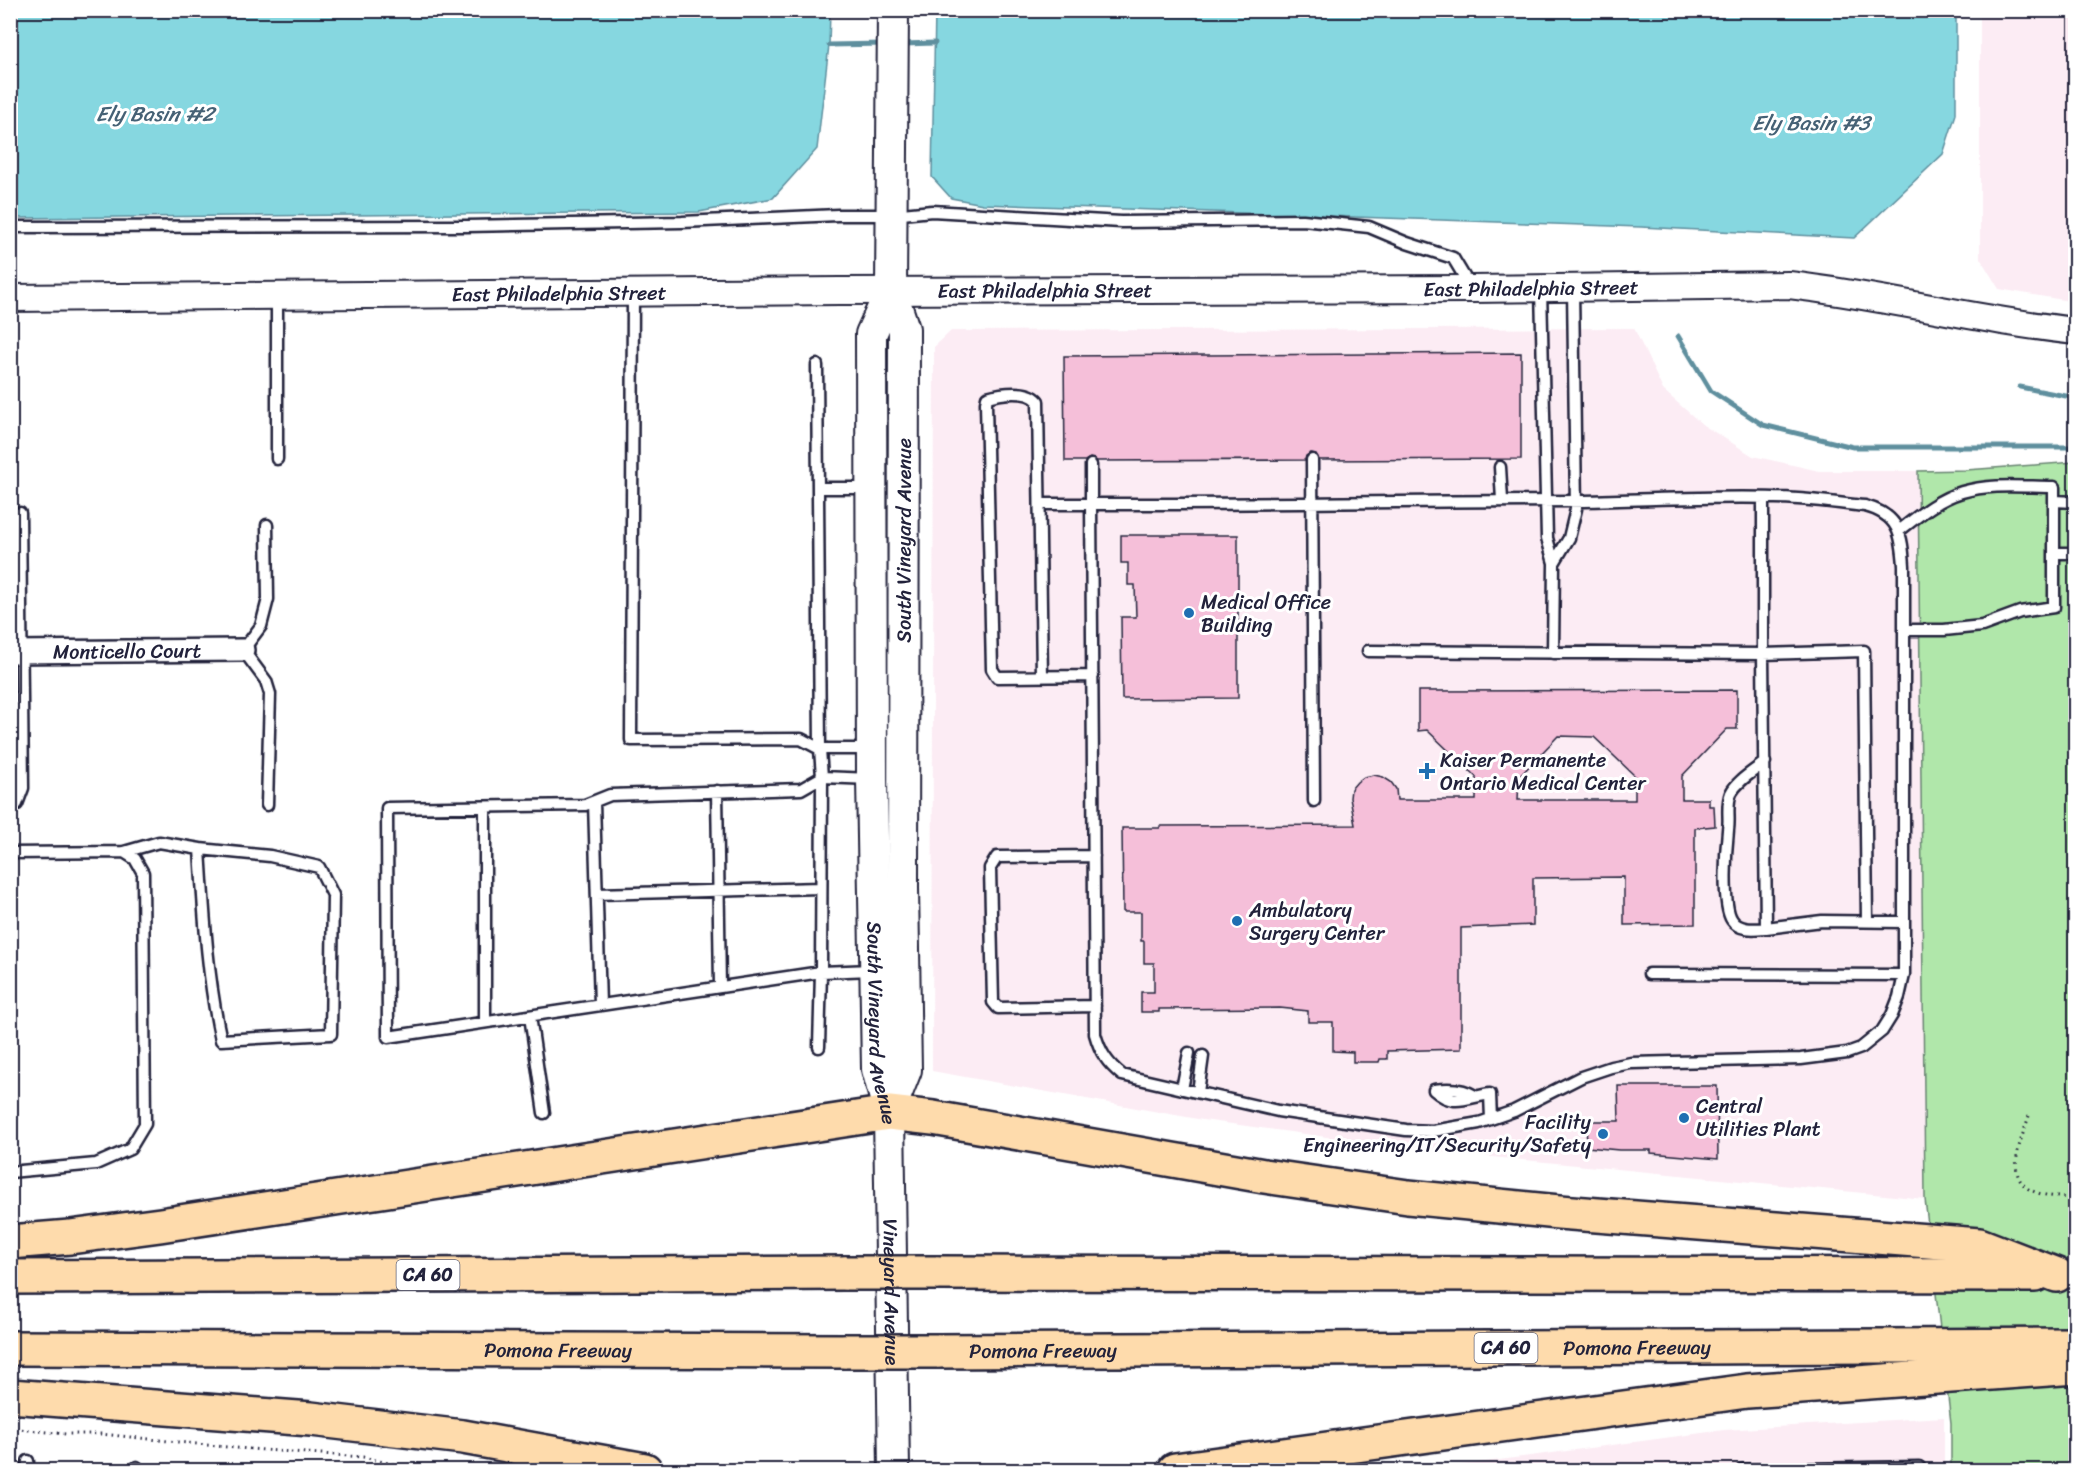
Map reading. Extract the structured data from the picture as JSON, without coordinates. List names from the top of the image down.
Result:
{
  "streets": {
    "highway": ["CA 60", "Pomona Freeway"],
    "main road": ["South Vineyard Avenue", "Vineyard Avenue"],
    "street": ["East Philadelphia Street", "Monticello Court"]
  },
  "crossings": [
    ["East Philadelphia Street", "South Vineyard Avenue"],
    ["South Vineyard Avenue", "Vineyard Avenue"]
  ],
  "water": ["Ely Basin #2", "Ely Basin #3"],
  "places": {
    "other": [
      "Medical Office Building",
      "Ambulatory Surgery Center",
      "Central Utilities Plant",
      "Facility Engineering/IT/Security/Safety"
    ],
    "health": ["Kaiser Permanente Ontario Medical Center"]
  }
}
